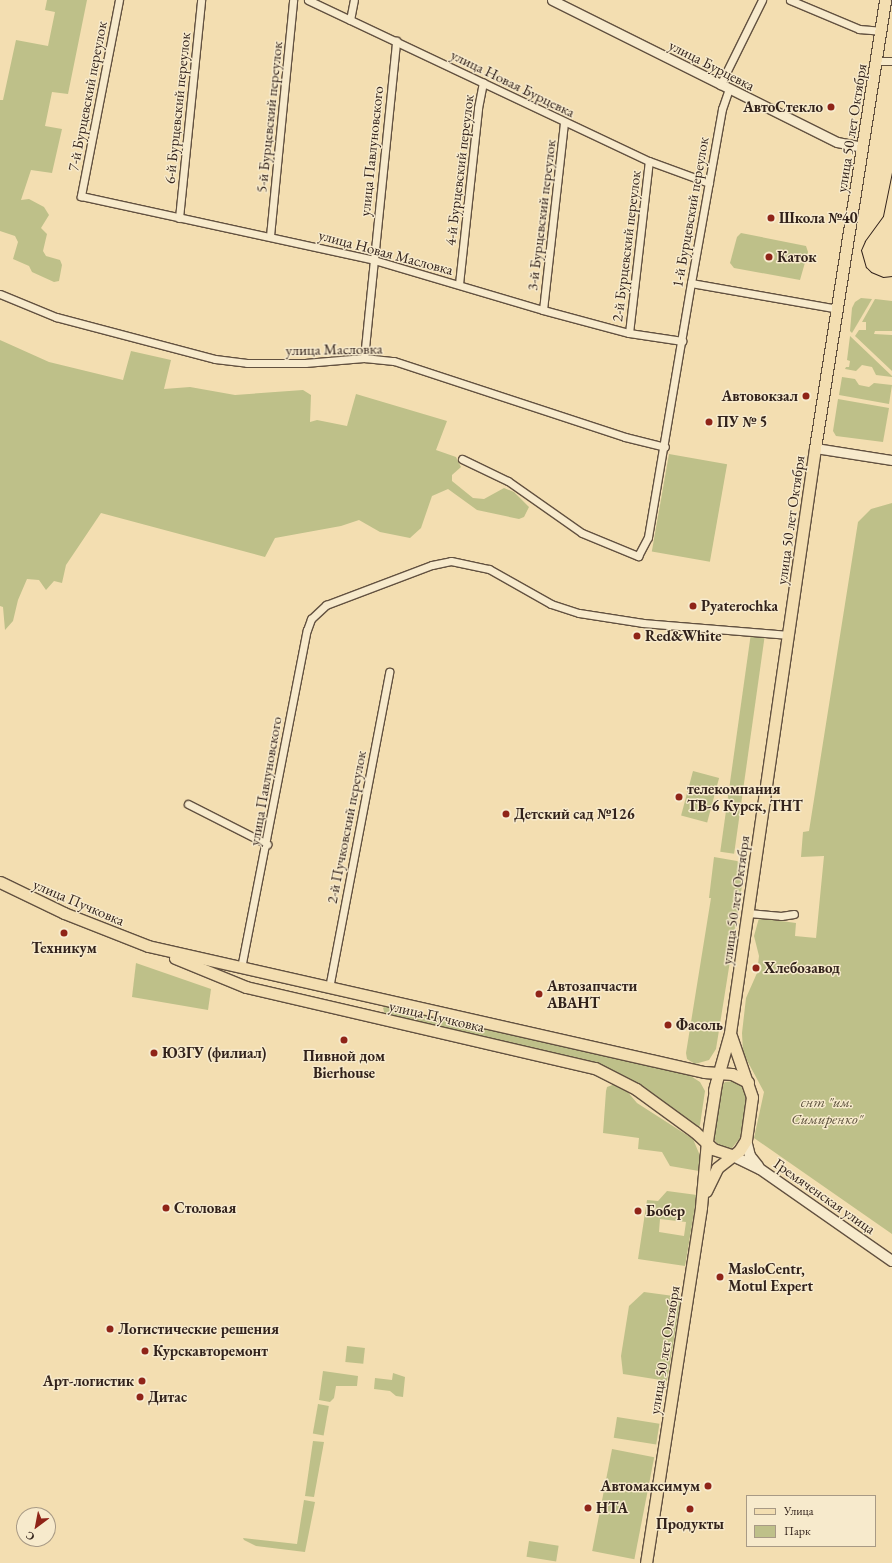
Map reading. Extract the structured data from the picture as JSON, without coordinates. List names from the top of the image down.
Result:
{
  "streets": {
    "main road": ["улица 50 лет Октября", "улица Пучковка", "Гремяченская улица"],
    "street": [
      "улица Бурцевка",
      "улица Новая Бурцевка",
      "7-й Бурцевский переулок",
      "6-й Бурцевский переулок",
      "5-й Бурцевский переулок",
      "улица Павлуновского",
      "4-й Бурцевский переулок",
      "1-й Бурцевский переулок",
      "3-й Бурцевский переулок",
      "2-й Бурцевский переулок",
      "улица Новая Масловка",
      "улица Масловка",
      "2-й Пучковский переулок"
    ]
  },
  "crossings": [
    ["улица Бурцевка", "улица 50 лет Октября"],
    ["улица Бурцевка", "1-й Бурцевский переулок"],
    ["улица Новая Бурцевка", "улица Павлуновского"],
    ["улица Новая Бурцевка", "4-й Бурцевский переулок"],
    ["улица Новая Бурцевка", "1-й Бурцевский переулок"],
    ["улица Новая Бурцевка", "3-й Бурцевский переулок"],
    ["улица Новая Бурцевка", "2-й Бурцевский переулок"],
    ["7-й Бурцевский переулок", "улица Новая Масловка"],
    ["6-й Бурцевский переулок", "улица Новая Масловка"],
    ["5-й Бурцевский переулок", "улица Новая Масловка"],
    ["улица 50 лет Октября", "улица Павлуновского"],
    ["улица 50 лет Октября", "улица Пучковка"],
    ["улица Павлуновского", "улица Новая Масловка"],
    ["улица Павлуновского", "улица Масловка"],
    ["улица Павлуновского", "улица Пучковка"],
    ["4-й Бурцевский переулок", "улица Новая Масловка"],
    ["1-й Бурцевский переулок", "улица Новая Масловка"],
    ["1-й Бурцевский переулок", "улица Масловка"],
    ["3-й Бурцевский переулок", "улица Новая Масловка"],
    ["2-й Бурцевский переулок", "улица Новая Масловка"],
    ["2-й Пучковский переулок", "улица Пучковка"]
  ],
  "parks": ["снт \"им. Симиренко\""],
  "places": [
    "АвтоСтекло",
    "Школа №40",
    "Каток",
    "Автовокзал",
    "ПУ № 5",
    "Pyaterochka",
    "Red&White",
    "телекомпания ТВ-6 Курск, ТНТ",
    "Детский сад №126",
    "Техникум",
    "Хлебозавод",
    "Автозапчасти АВАНТ",
    "Фасоль",
    "Пивной дом Bierhouse",
    "ЮЗГУ (филиал)",
    "Столовая",
    "Бобер",
    "MasloCentr, Motul Expert",
    "Логистические решения",
    "Курскавторемонт",
    "Арт-логистик",
    "Дитас",
    "Автомаксимум",
    "НТА",
    "Продукты"
  ],
  "legend": ["Улица", "Парк"],
  "north": "bottom left"
}
